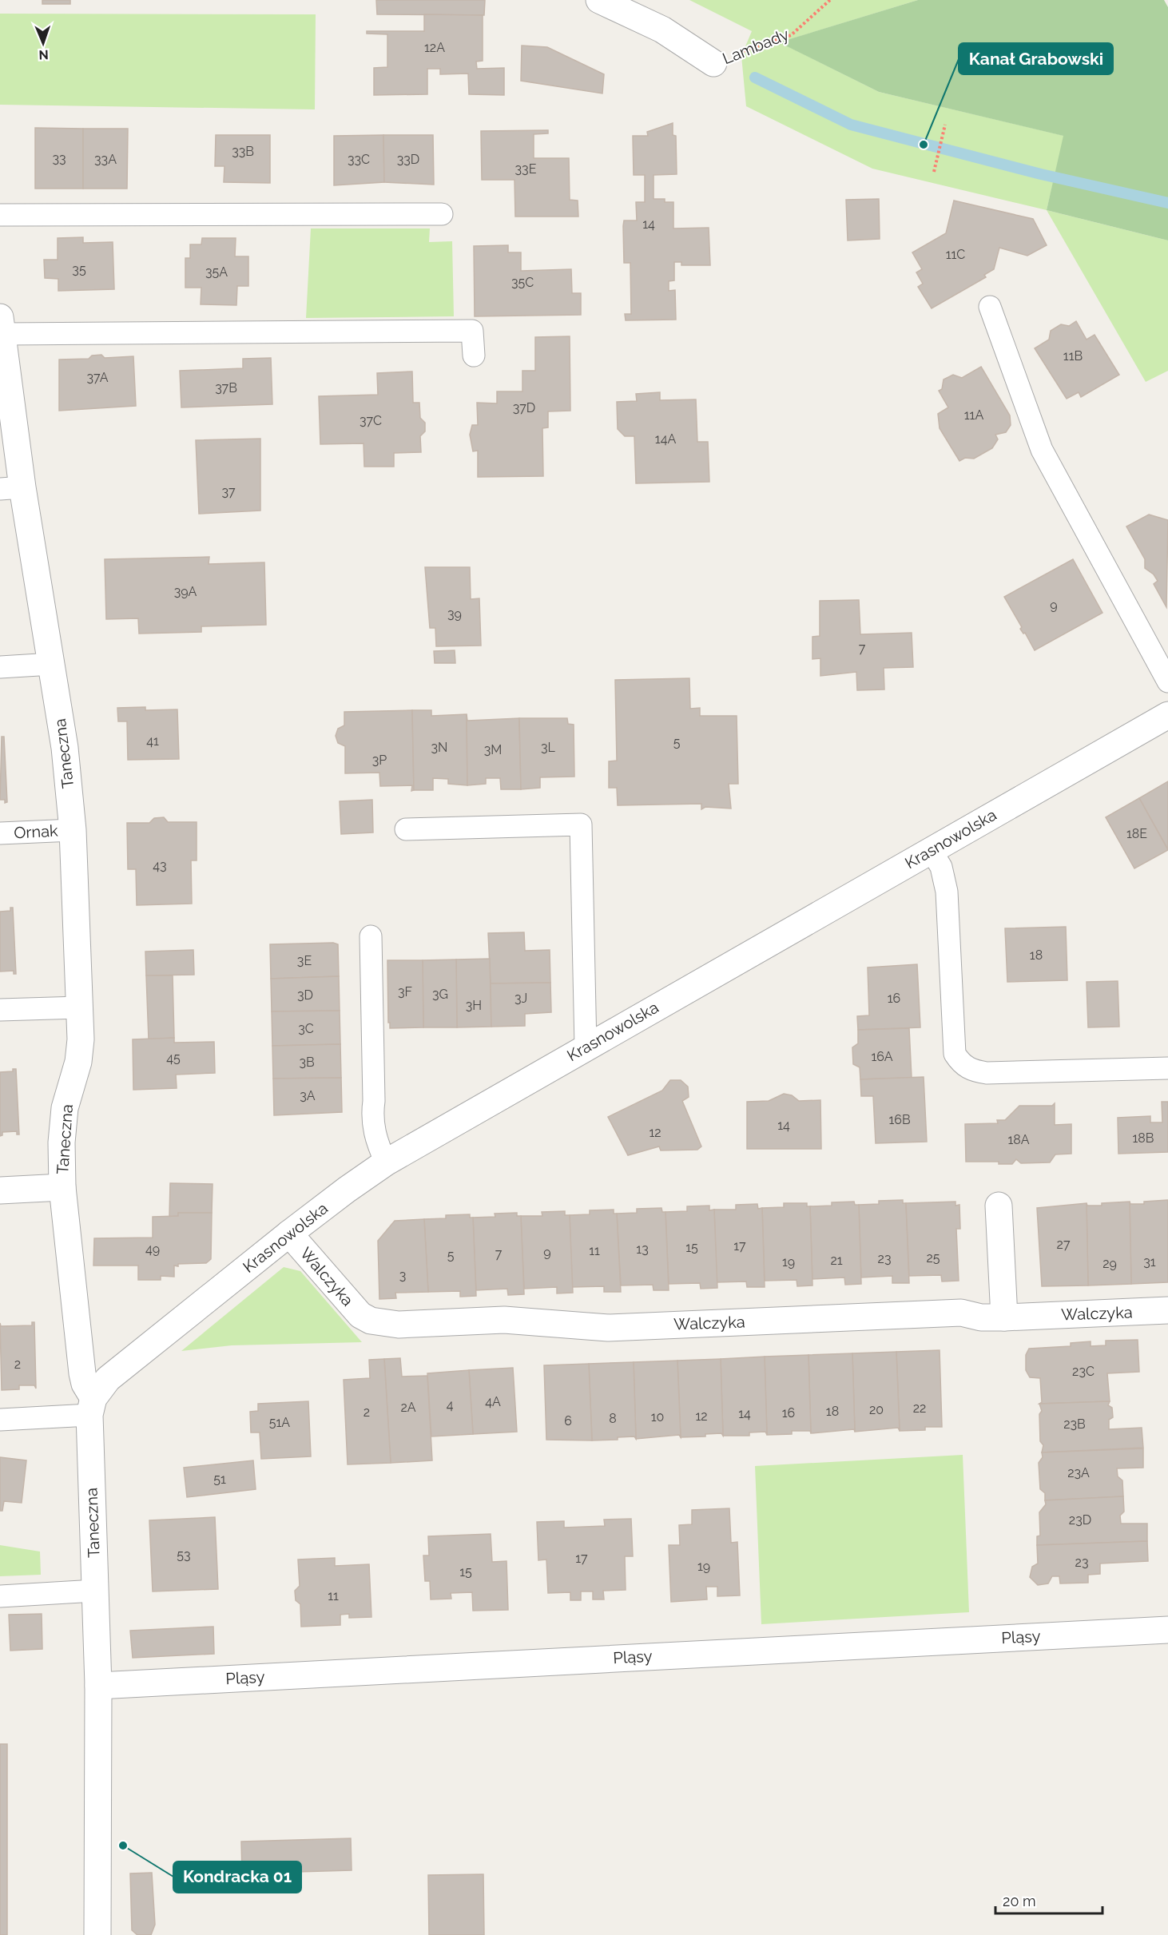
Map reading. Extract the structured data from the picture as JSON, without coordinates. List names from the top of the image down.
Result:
{
  "streets": {
    "street": [
      "Lambady",
      "Taneczna",
      "Krasnowolska",
      "Walczyka",
      "Pląsy"
    ],
    "lane": ["Ornak"]
  },
  "crossings": [
    ["Taneczna", "Ornak"],
    ["Taneczna", "Krasnowolska"],
    ["Taneczna", "Pląsy"],
    ["Krasnowolska", "Walczyka"]
  ],
  "places": ["Kanał Grabowski", "Kondracka 01"],
  "house_numbers": [
    "12A",
    "33B",
    "33",
    "33A",
    "33C",
    "33D",
    "33E",
    "14",
    "11C",
    "35",
    "35A",
    "35C",
    "11B",
    "37A",
    "37B",
    "37D",
    "11A",
    "37C",
    "14A",
    "37",
    "39A",
    "9",
    "39",
    "7",
    "41",
    "5",
    "3N",
    "3L",
    "3M",
    "3P",
    "18E",
    "43",
    "18",
    "3E",
    "3F",
    "3G",
    "3D",
    "3J",
    "16",
    "3H",
    "3C",
    "16A",
    "45",
    "3B",
    "3A",
    "16B",
    "14",
    "12",
    "18B",
    "18A",
    "27",
    "17",
    "15",
    "49",
    "13",
    "11",
    "9",
    "7",
    "5",
    "25",
    "23",
    "21",
    "19",
    "31",
    "29",
    "3",
    "2",
    "23C",
    "4A",
    "4",
    "2A",
    "22",
    "20",
    "18",
    "2",
    "16",
    "14",
    "12",
    "10",
    "8",
    "6",
    "51A",
    "23B",
    "23A",
    "51",
    "23D",
    "53",
    "17",
    "23",
    "19",
    "15",
    "11"
  ],
  "scale_bar": "20 m",
  "north": "bottom"
}
